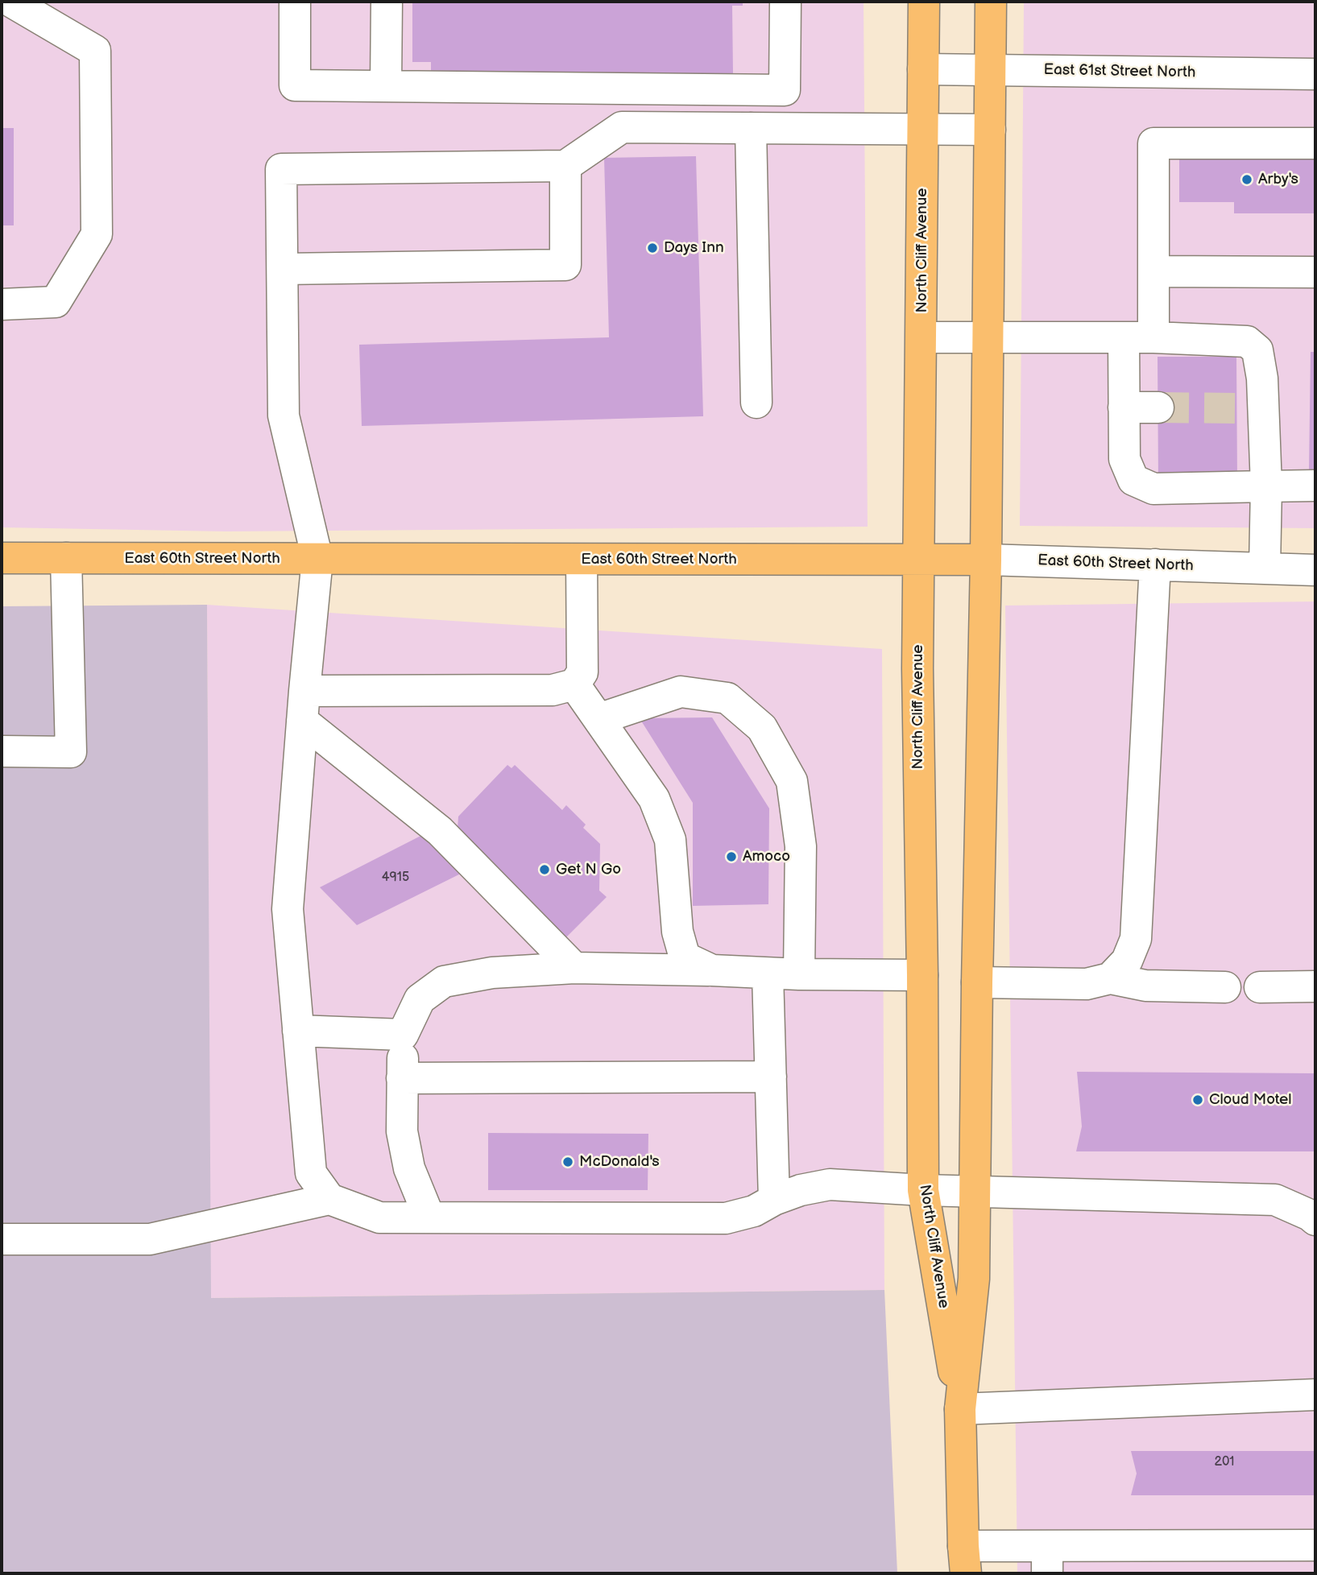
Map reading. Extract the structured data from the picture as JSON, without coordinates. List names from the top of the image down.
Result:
{
  "streets": {
    "main road": ["North Cliff Avenue", "East 60th Street North"],
    "street": ["East 61st Street North"]
  },
  "crossings": [
    ["East 61st Street North", "North Cliff Avenue"],
    ["North Cliff Avenue", "East 60th Street North"]
  ],
  "places": [
    "Arby's",
    "Days Inn",
    "Amoco",
    "Get N Go",
    "Cloud Motel",
    "McDonald's"
  ],
  "house_numbers": ["4915", "201"]
}
